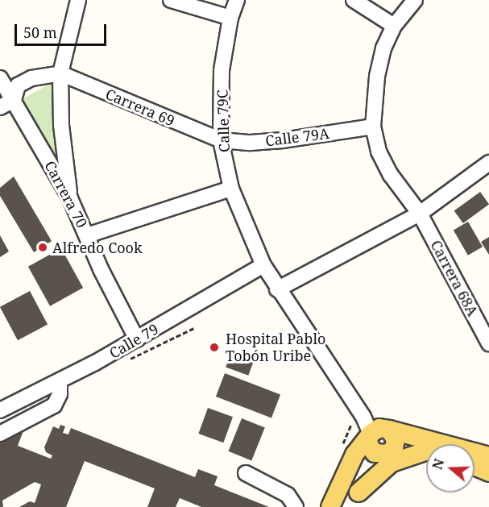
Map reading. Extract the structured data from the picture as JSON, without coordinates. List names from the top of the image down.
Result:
{
  "streets": {
    "street": [
      "Carrera 69",
      "Calle 79C",
      "Calle 79A",
      "Carrera 70",
      "Carrera 68A",
      "Calle 79"
    ]
  },
  "crossings": [
    ["Carrera 69", "Calle 79C"],
    ["Carrera 69", "Calle 79A"],
    ["Calle 79C", "Calle 79A"],
    ["Calle 79C", "Calle 79"],
    ["Calle 79A", "Carrera 68A"],
    ["Carrera 70", "Calle 79"]
  ],
  "places": ["Alfredo Cook", "Hospital Pablo Tobón Uribe"],
  "scale_bar": "50 m",
  "north": "left"
}
